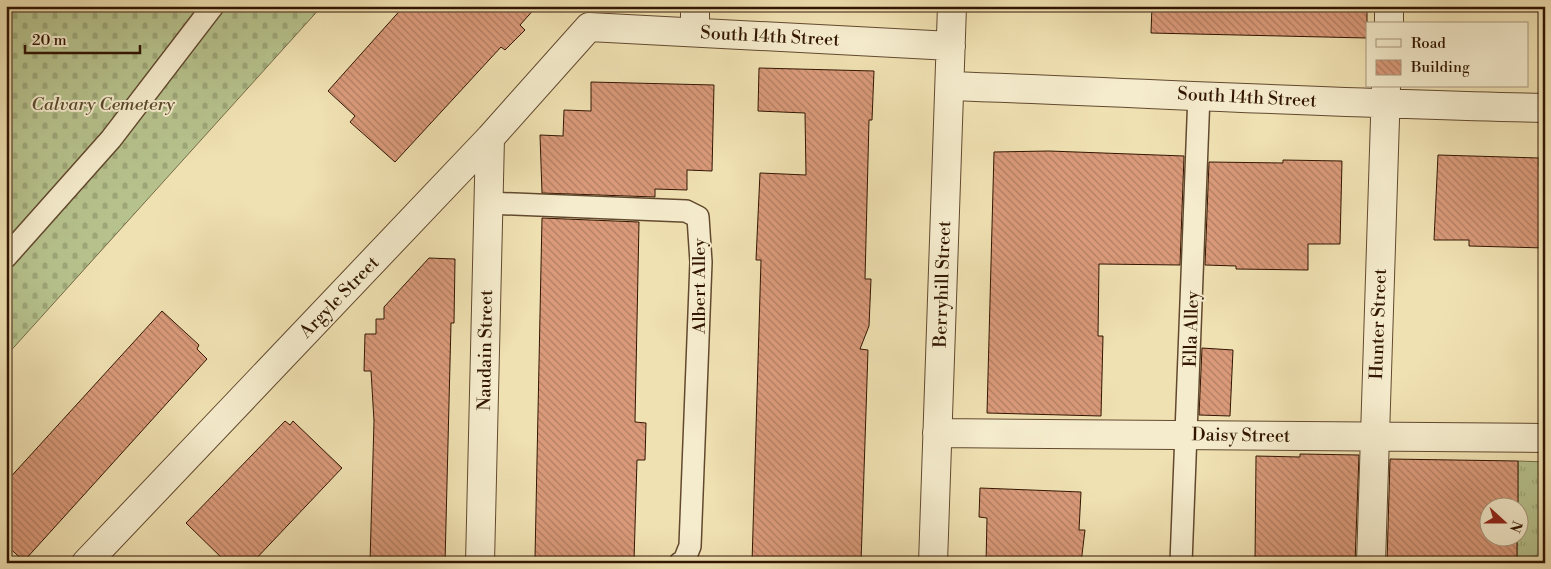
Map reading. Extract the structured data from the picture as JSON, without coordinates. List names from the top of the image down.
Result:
{
  "streets": {
    "street": [
      "South 14th Street",
      "Berryhill Street",
      "Argyle Street",
      "Hunter Street",
      "Naudain Street",
      "Daisy Street"
    ],
    "lane": ["Albert Alley", "Ella Alley"]
  },
  "crossings": [
    ["South 14th Street", "Berryhill Street"],
    ["South 14th Street", "Argyle Street"],
    ["South 14th Street", "Hunter Street"],
    ["South 14th Street", "Ella Alley"],
    ["Berryhill Street", "Daisy Street"],
    ["Albert Alley", "Naudain Street"],
    ["Argyle Street", "Naudain Street"],
    ["Hunter Street", "Daisy Street"],
    ["Ella Alley", "Daisy Street"]
  ],
  "parks": ["Calvary Cemetery"],
  "legend": ["Road", "Building"],
  "scale_bar": "20 m",
  "north": "right"
}
